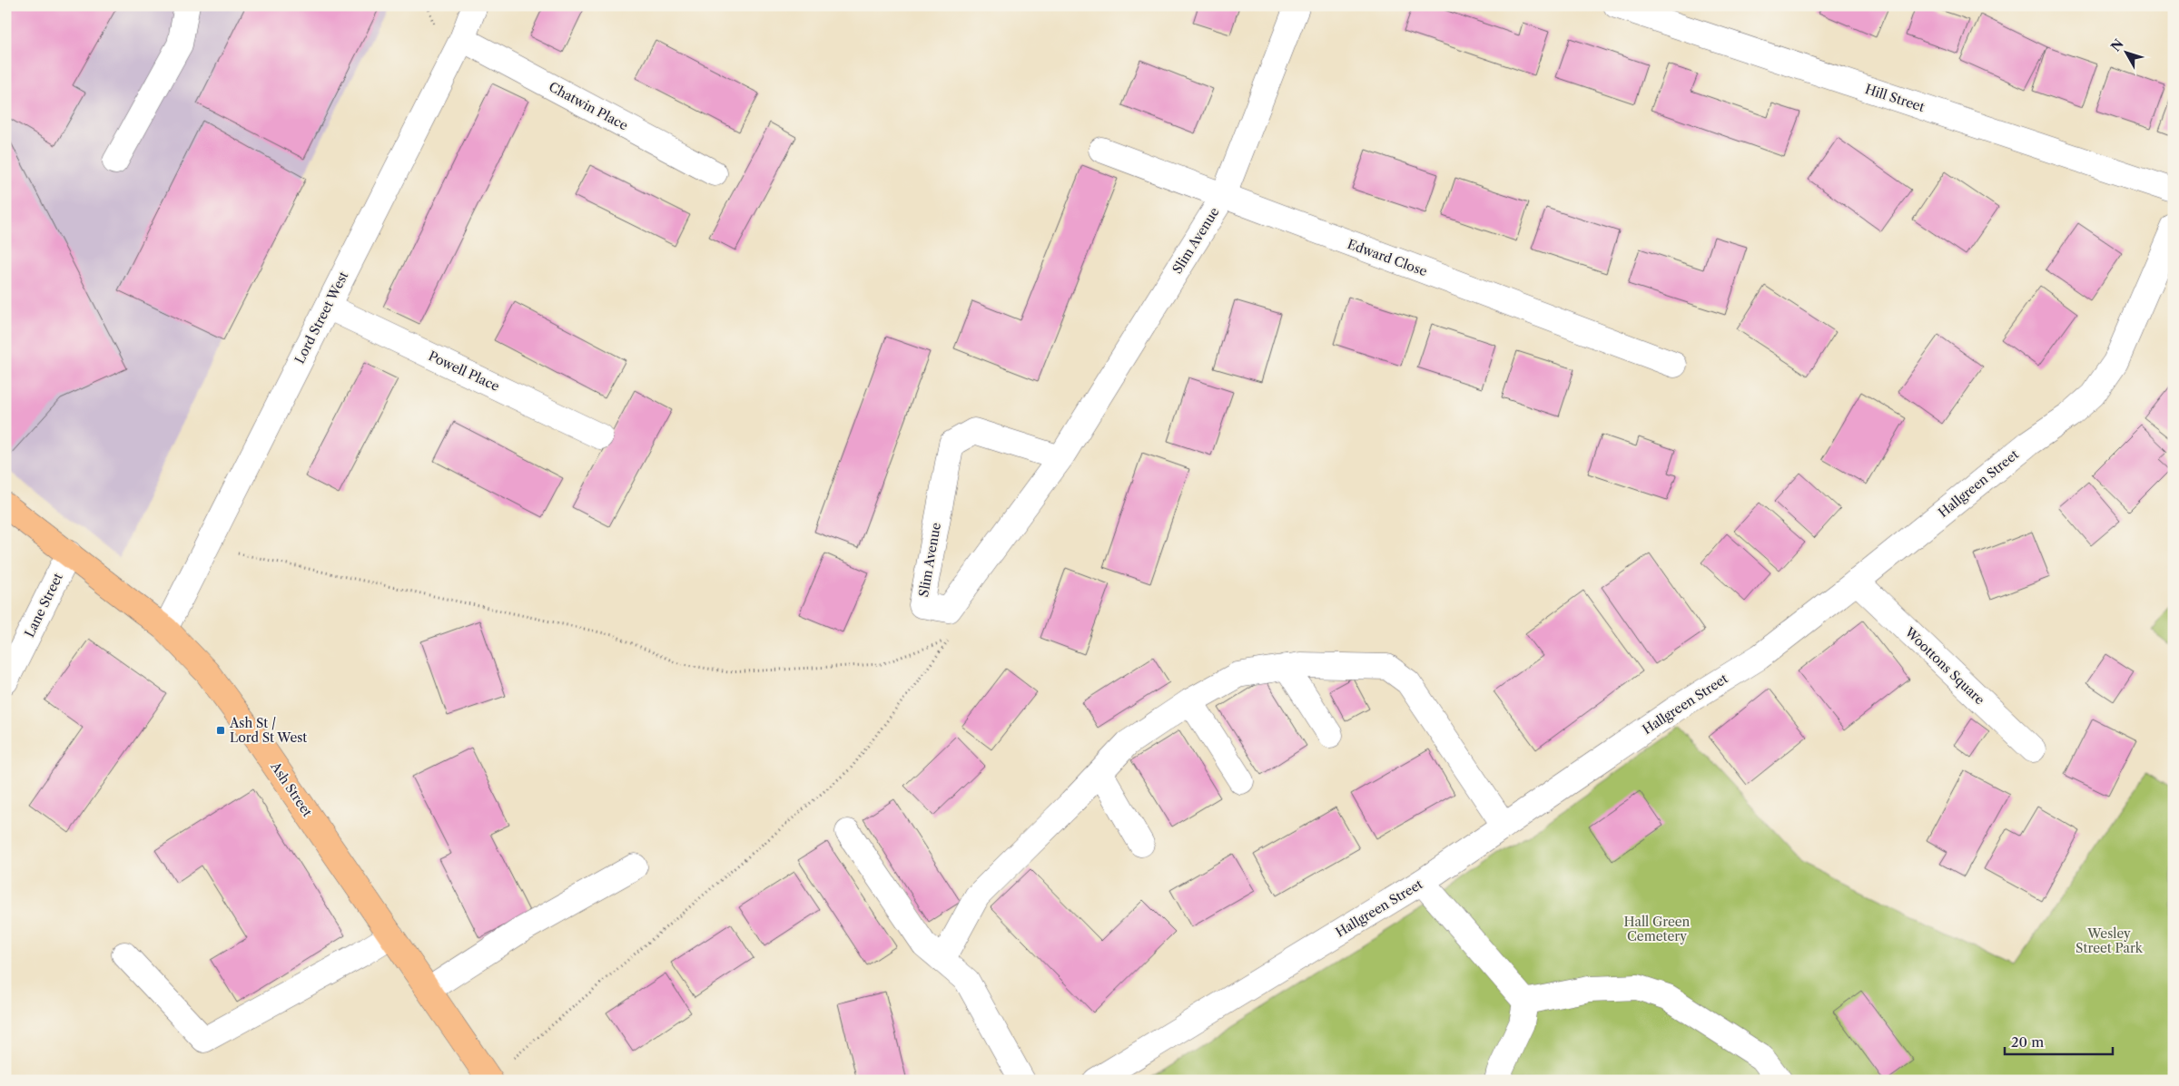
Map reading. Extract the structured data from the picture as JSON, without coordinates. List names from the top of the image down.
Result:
{
  "streets": {
    "main road": ["Ash Street"],
    "street": [
      "Hill Street",
      "Chatwin Place",
      "Slim Avenue",
      "Edward Close",
      "Lord Street West",
      "Powell Place",
      "Hallgreen Street",
      "Lane Street",
      "Woottons Square"
    ]
  },
  "crossings": [
    ["Chatwin Place", "Lord Street West"],
    ["Slim Avenue", "Edward Close"],
    ["Lord Street West", "Powell Place"],
    ["Lord Street West", "Ash Street"],
    ["Hallgreen Street", "Woottons Square"],
    ["Lane Street", "Ash Street"]
  ],
  "parks": ["Hall Green Cemetery", "Wesley Street Park"],
  "places": {
    "transit": ["Ash St / Lord St West"]
  },
  "scale_bar": "20 m",
  "north": "top left"
}
